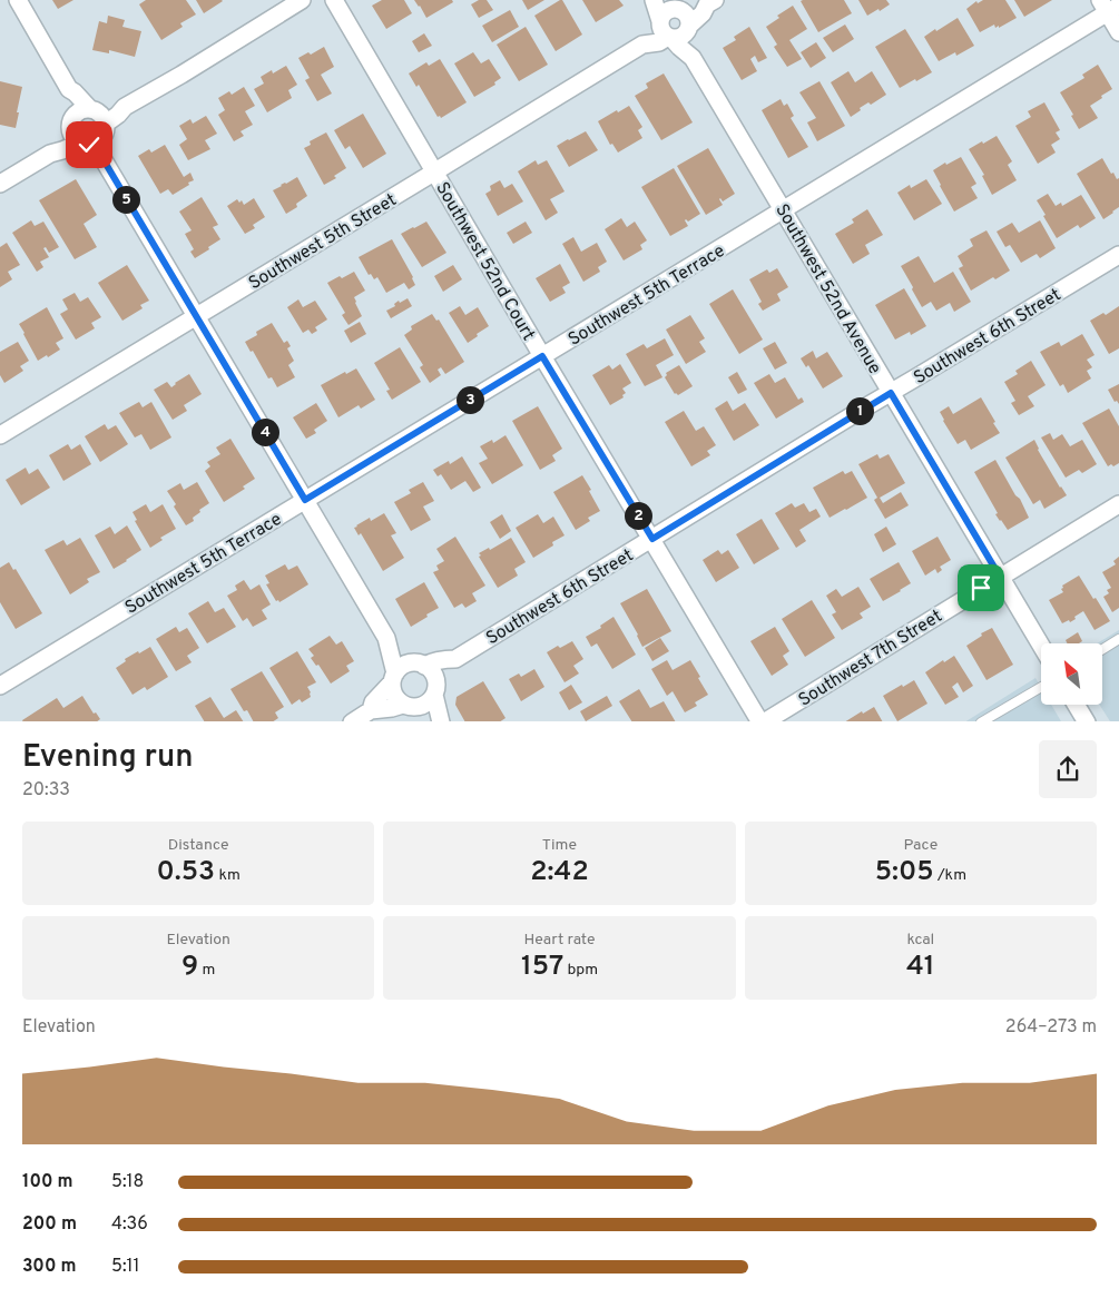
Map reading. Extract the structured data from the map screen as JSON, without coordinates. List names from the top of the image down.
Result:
{
  "streets": {
    "street": [
      "Southwest 5th Street",
      "Southwest 52nd Court",
      "Southwest 52nd Avenue",
      "Southwest 5th Terrace",
      "Southwest 6th Street",
      "Southwest 7th Street"
    ]
  },
  "crossings": [
    ["Southwest 5th Street", "Southwest 52nd Court"],
    ["Southwest 5th Street", "Southwest 52nd Avenue"],
    ["Southwest 52nd Court", "Southwest 5th Terrace"],
    ["Southwest 52nd Court", "Southwest 6th Street"],
    ["Southwest 52nd Court", "Southwest 7th Street"],
    ["Southwest 52nd Avenue", "Southwest 5th Terrace"],
    ["Southwest 52nd Avenue", "Southwest 6th Street"],
    ["Southwest 52nd Avenue", "Southwest 7th Street"]
  ],
  "north": "top left",
  "page": {
    "pins": [
      "5",
      "3",
      "1",
      "4",
      "2"
    ],
    "heading": ["Evening run", "20:33"],
    "stats": [
      ["Distance", "0.53 km"],
      ["Time", "2:42"],
      ["Pace", "5:05 /km"],
      ["Elevation", "9 m"],
      ["Heart rate", "157 bpm"],
      ["kcal", "41"]
    ],
    "chart": ["Elevation", "264–273 m"],
    "list": [
      {
        "name": "100 m",
        "note": "5:18"
      },
      {
        "name": "200 m",
        "note": "4:36"
      },
      {
        "name": "300 m",
        "note": "5:11"
      }
    ]
  }
}
